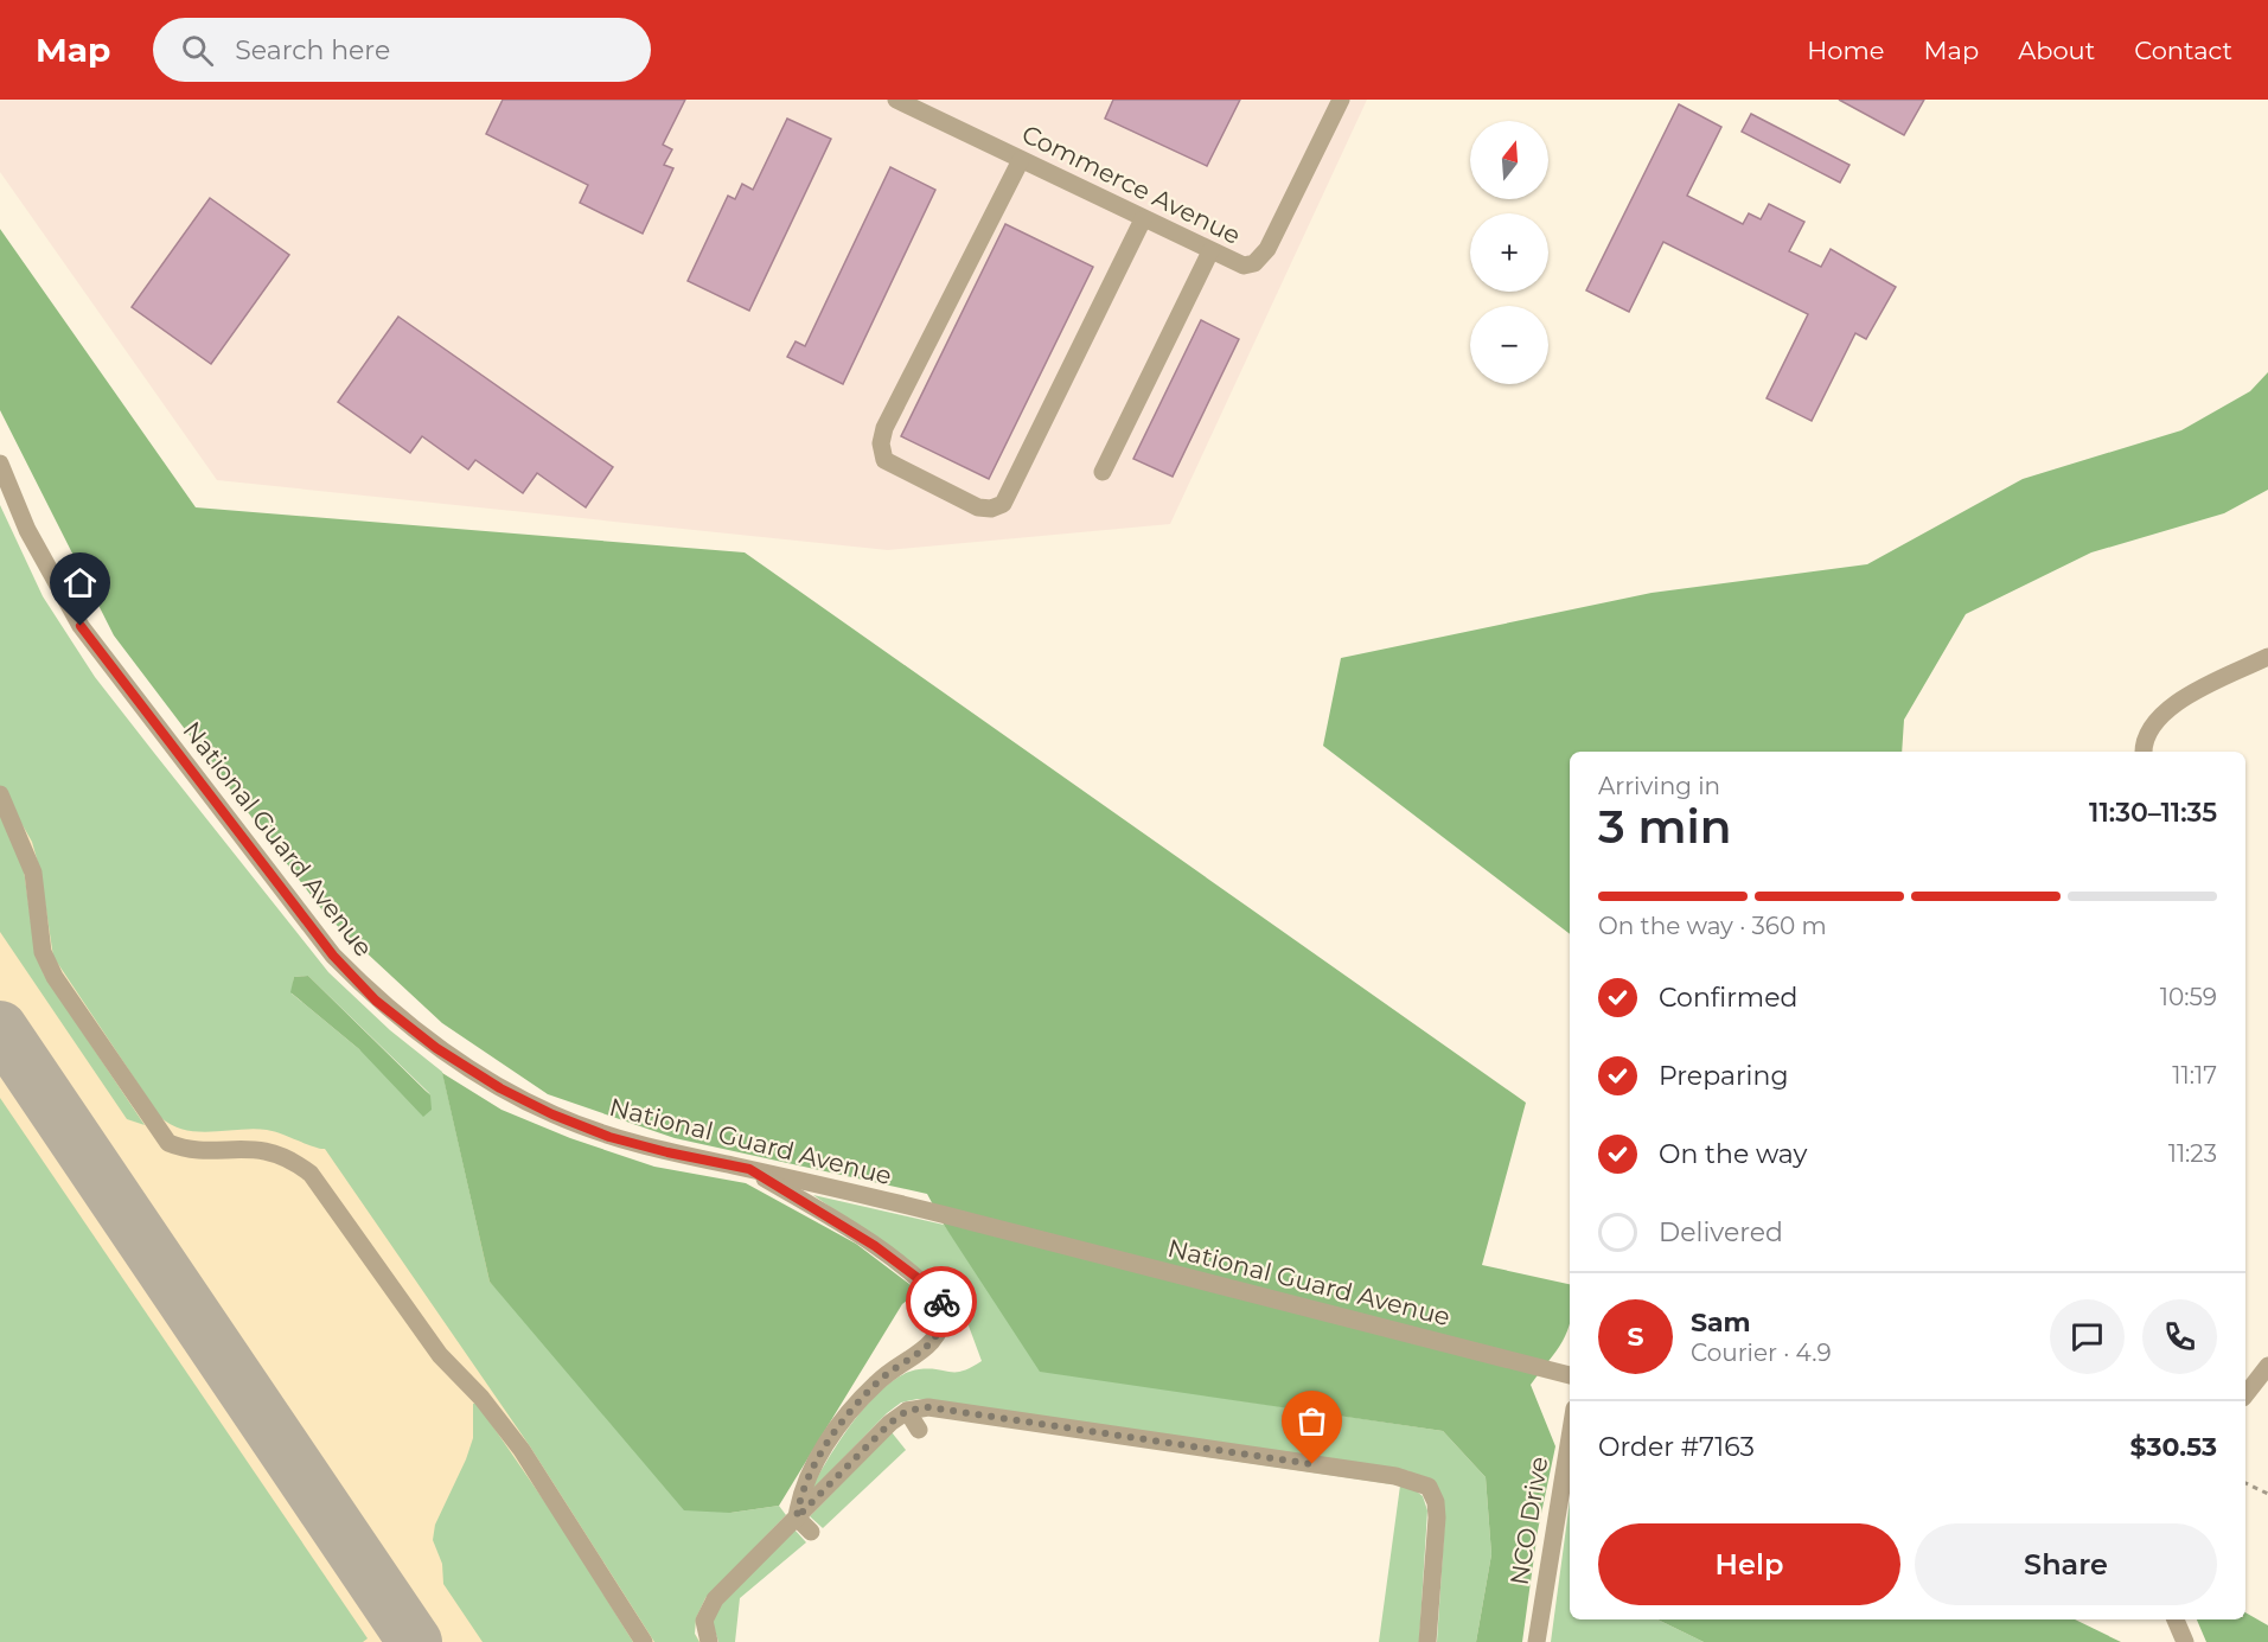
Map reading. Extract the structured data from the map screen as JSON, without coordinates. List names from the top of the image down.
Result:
{
  "streets": {
    "street": ["Commerce Avenue", "National Guard Avenue", "NCO Drive"]
  },
  "north": "top",
  "page": {
    "header": "Map",
    "search": "Search here",
    "nav": [
      "Home",
      "Map",
      "About",
      "Contact"
    ],
    "map_buttons": ["+", "−"],
    "heading": ["3 min", "Arriving in", "11:30–11:35"],
    "panel": [
      "Sam",
      "Courier · 4.9",
      "Order #7163",
      "$30.53"
    ],
    "bar": "On the way · 360 m",
    "list": [
      ["Confirmed", "10:59"],
      ["Preparing", "11:17"],
      ["On the way", "11:23"],
      "Delivered"
    ],
    "round": "S",
    "buttons": ["Help", "Share"]
  }
}
